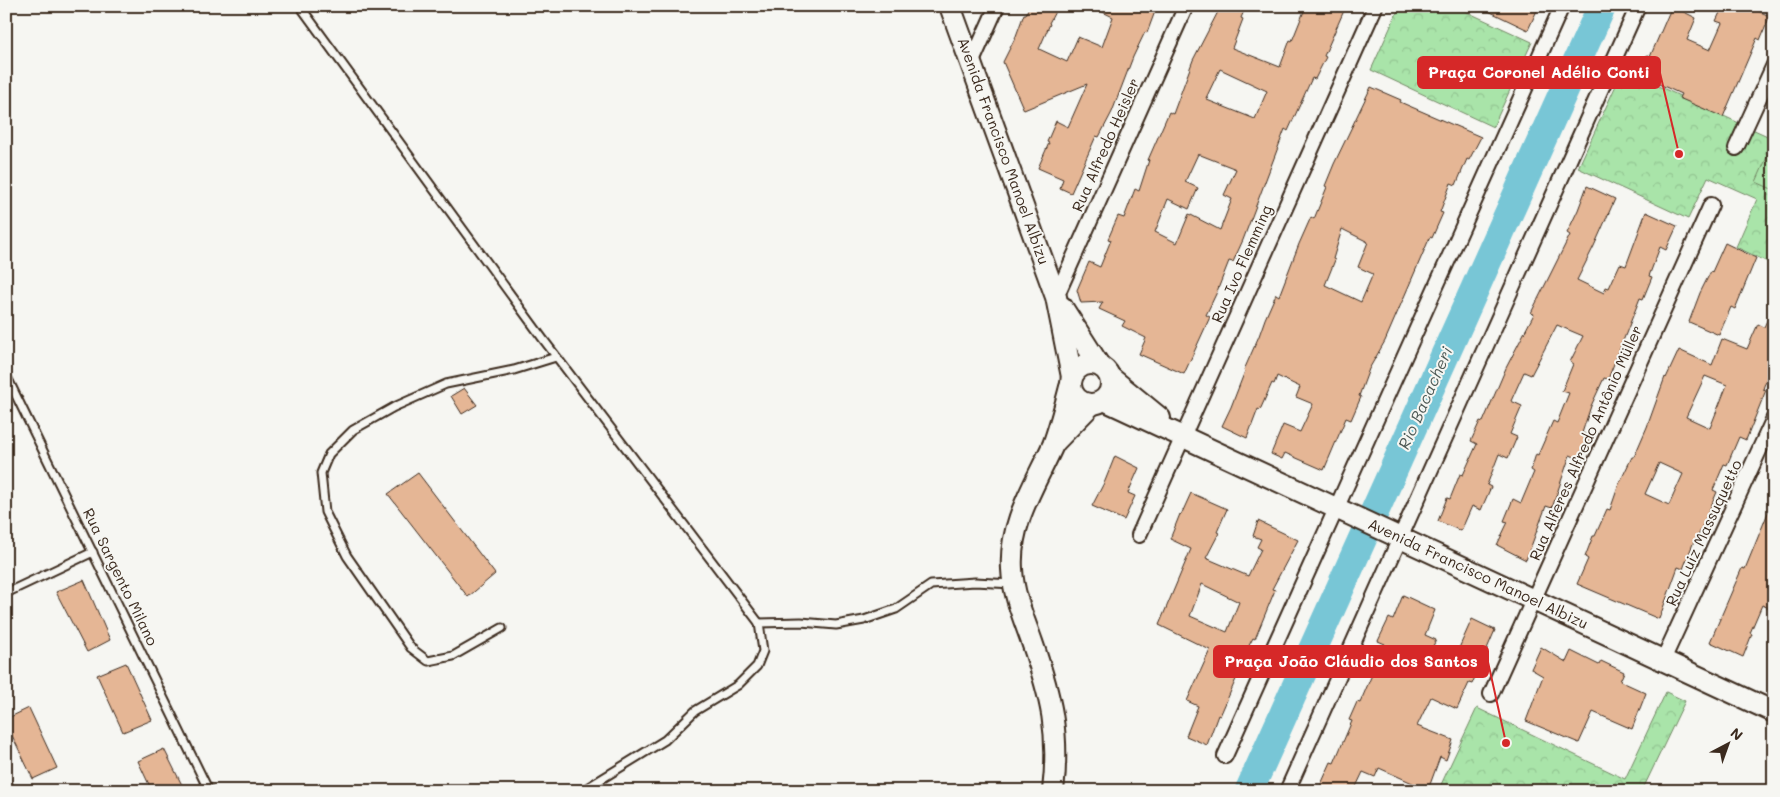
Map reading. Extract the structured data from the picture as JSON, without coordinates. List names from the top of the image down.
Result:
{
  "streets": {
    "street": [
      "Rua Alfredo Heisler",
      "Avenida Francisco Manoel Albizu",
      "Rua Ivo Flemming",
      "Rua Alferes Alfredo Antônio Müller",
      "Rua Luiz Massuquetto"
    ],
    "lane": ["Rua Sargento Milano"]
  },
  "crossings": [
    ["Rua Alfredo Heisler", "Avenida Francisco Manoel Albizu"],
    ["Avenida Francisco Manoel Albizu", "Rua Ivo Flemming"],
    ["Avenida Francisco Manoel Albizu", "Rua Alferes Alfredo Antônio Müller"],
    ["Avenida Francisco Manoel Albizu", "Rua Luiz Massuquetto"]
  ],
  "water": ["Rio Bacacheri"],
  "places": ["Praça Coronel Adélio Conti", "Praça João Cláudio dos Santos"],
  "north": "top right"
}
